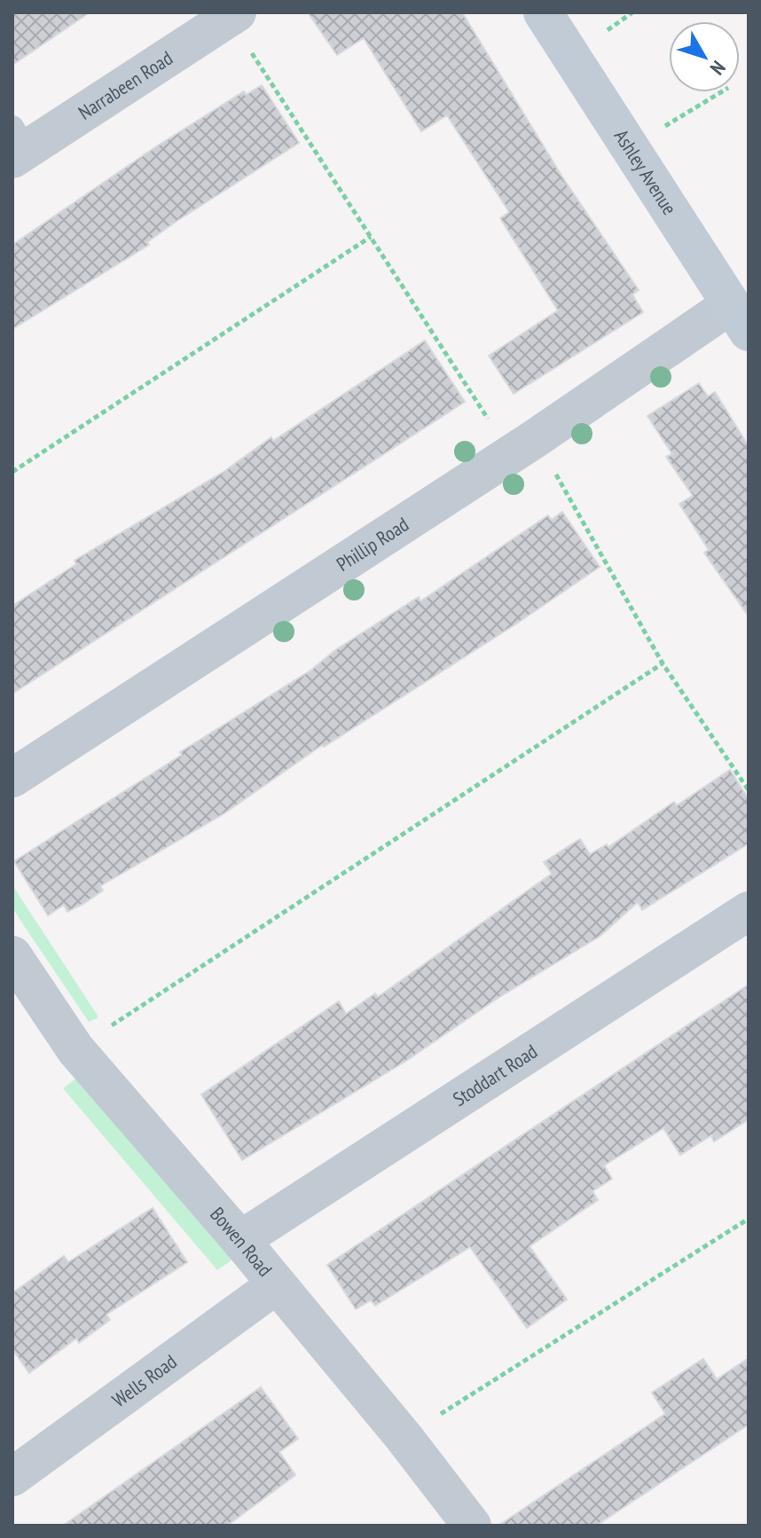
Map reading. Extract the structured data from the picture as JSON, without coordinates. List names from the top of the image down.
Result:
{
  "streets": {
    "street": [
      "Narrabeen Road",
      "Ashley Avenue",
      "Phillip Road",
      "Stoddart Road",
      "Bowen Road",
      "Wells Road"
    ]
  },
  "crossings": [
    ["Ashley Avenue", "Phillip Road"],
    ["Stoddart Road", "Bowen Road"],
    ["Bowen Road", "Wells Road"]
  ],
  "north": "bottom right"
}
